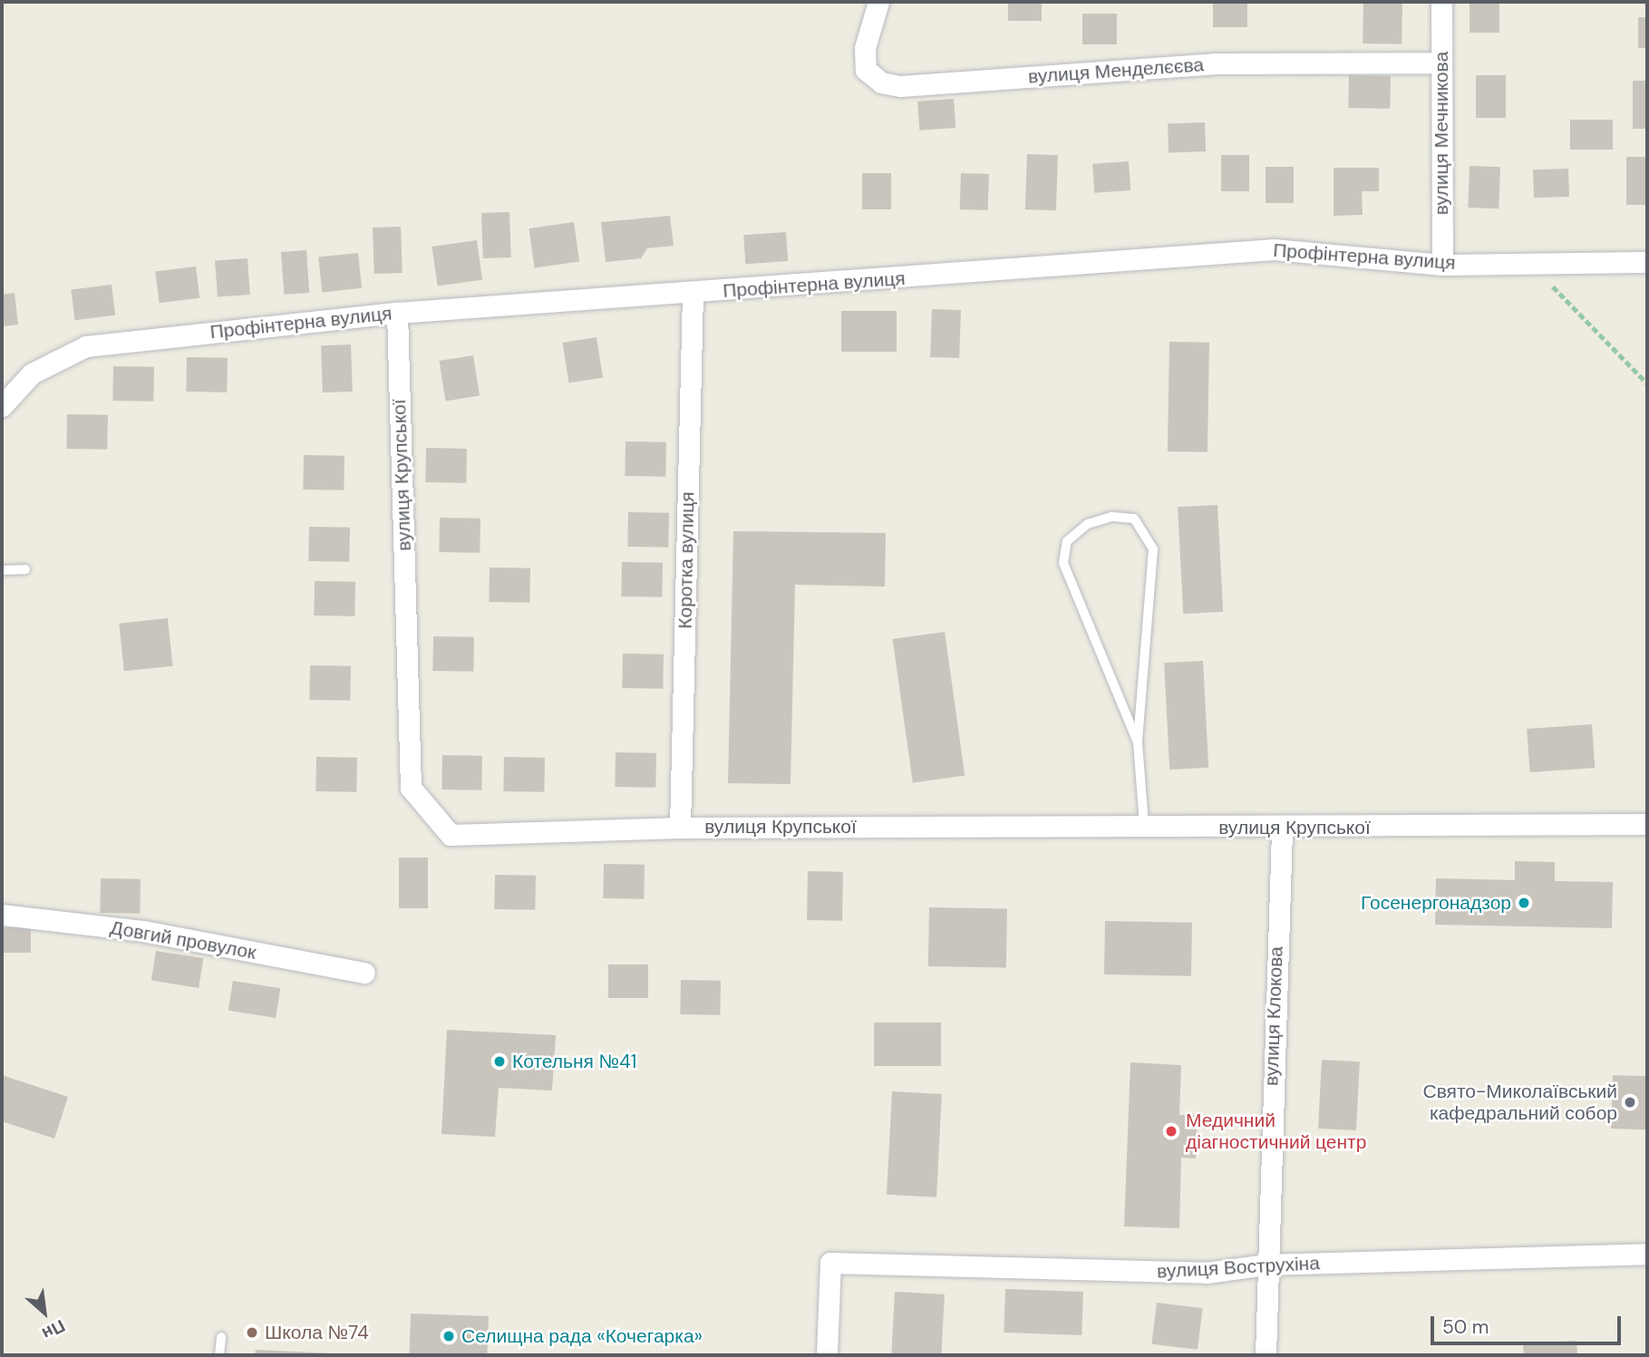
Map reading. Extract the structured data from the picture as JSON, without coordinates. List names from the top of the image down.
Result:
{
  "streets": {
    "street": [
      "вулиця Менделєєва",
      "вулиця Мечникова",
      "Профінтерна вулиця",
      "вулиця Крупської",
      "Коротка вулиця",
      "Довгий провулок",
      "вулиця Клокова",
      "вулиця Вострухіна"
    ]
  },
  "crossings": [
    ["вулиця Менделєєва", "вулиця Мечникова"],
    ["вулиця Мечникова", "Профінтерна вулиця"],
    ["Профінтерна вулиця", "вулиця Крупської"],
    ["Профінтерна вулиця", "Коротка вулиця"],
    ["вулиця Крупської", "Коротка вулиця"],
    ["вулиця Крупської", "вулиця Клокова"],
    ["вулиця Клокова", "вулиця Вострухіна"]
  ],
  "places": [
    "Госенергонадзор",
    "Котельня №41",
    "Свято-Миколаївський кафедральний собор",
    "Медичний діагностичний центр",
    "Школа №74",
    "Селищна рада «Кочегарка»"
  ],
  "scale_bar": "50 m",
  "north": "bottom right"
}
